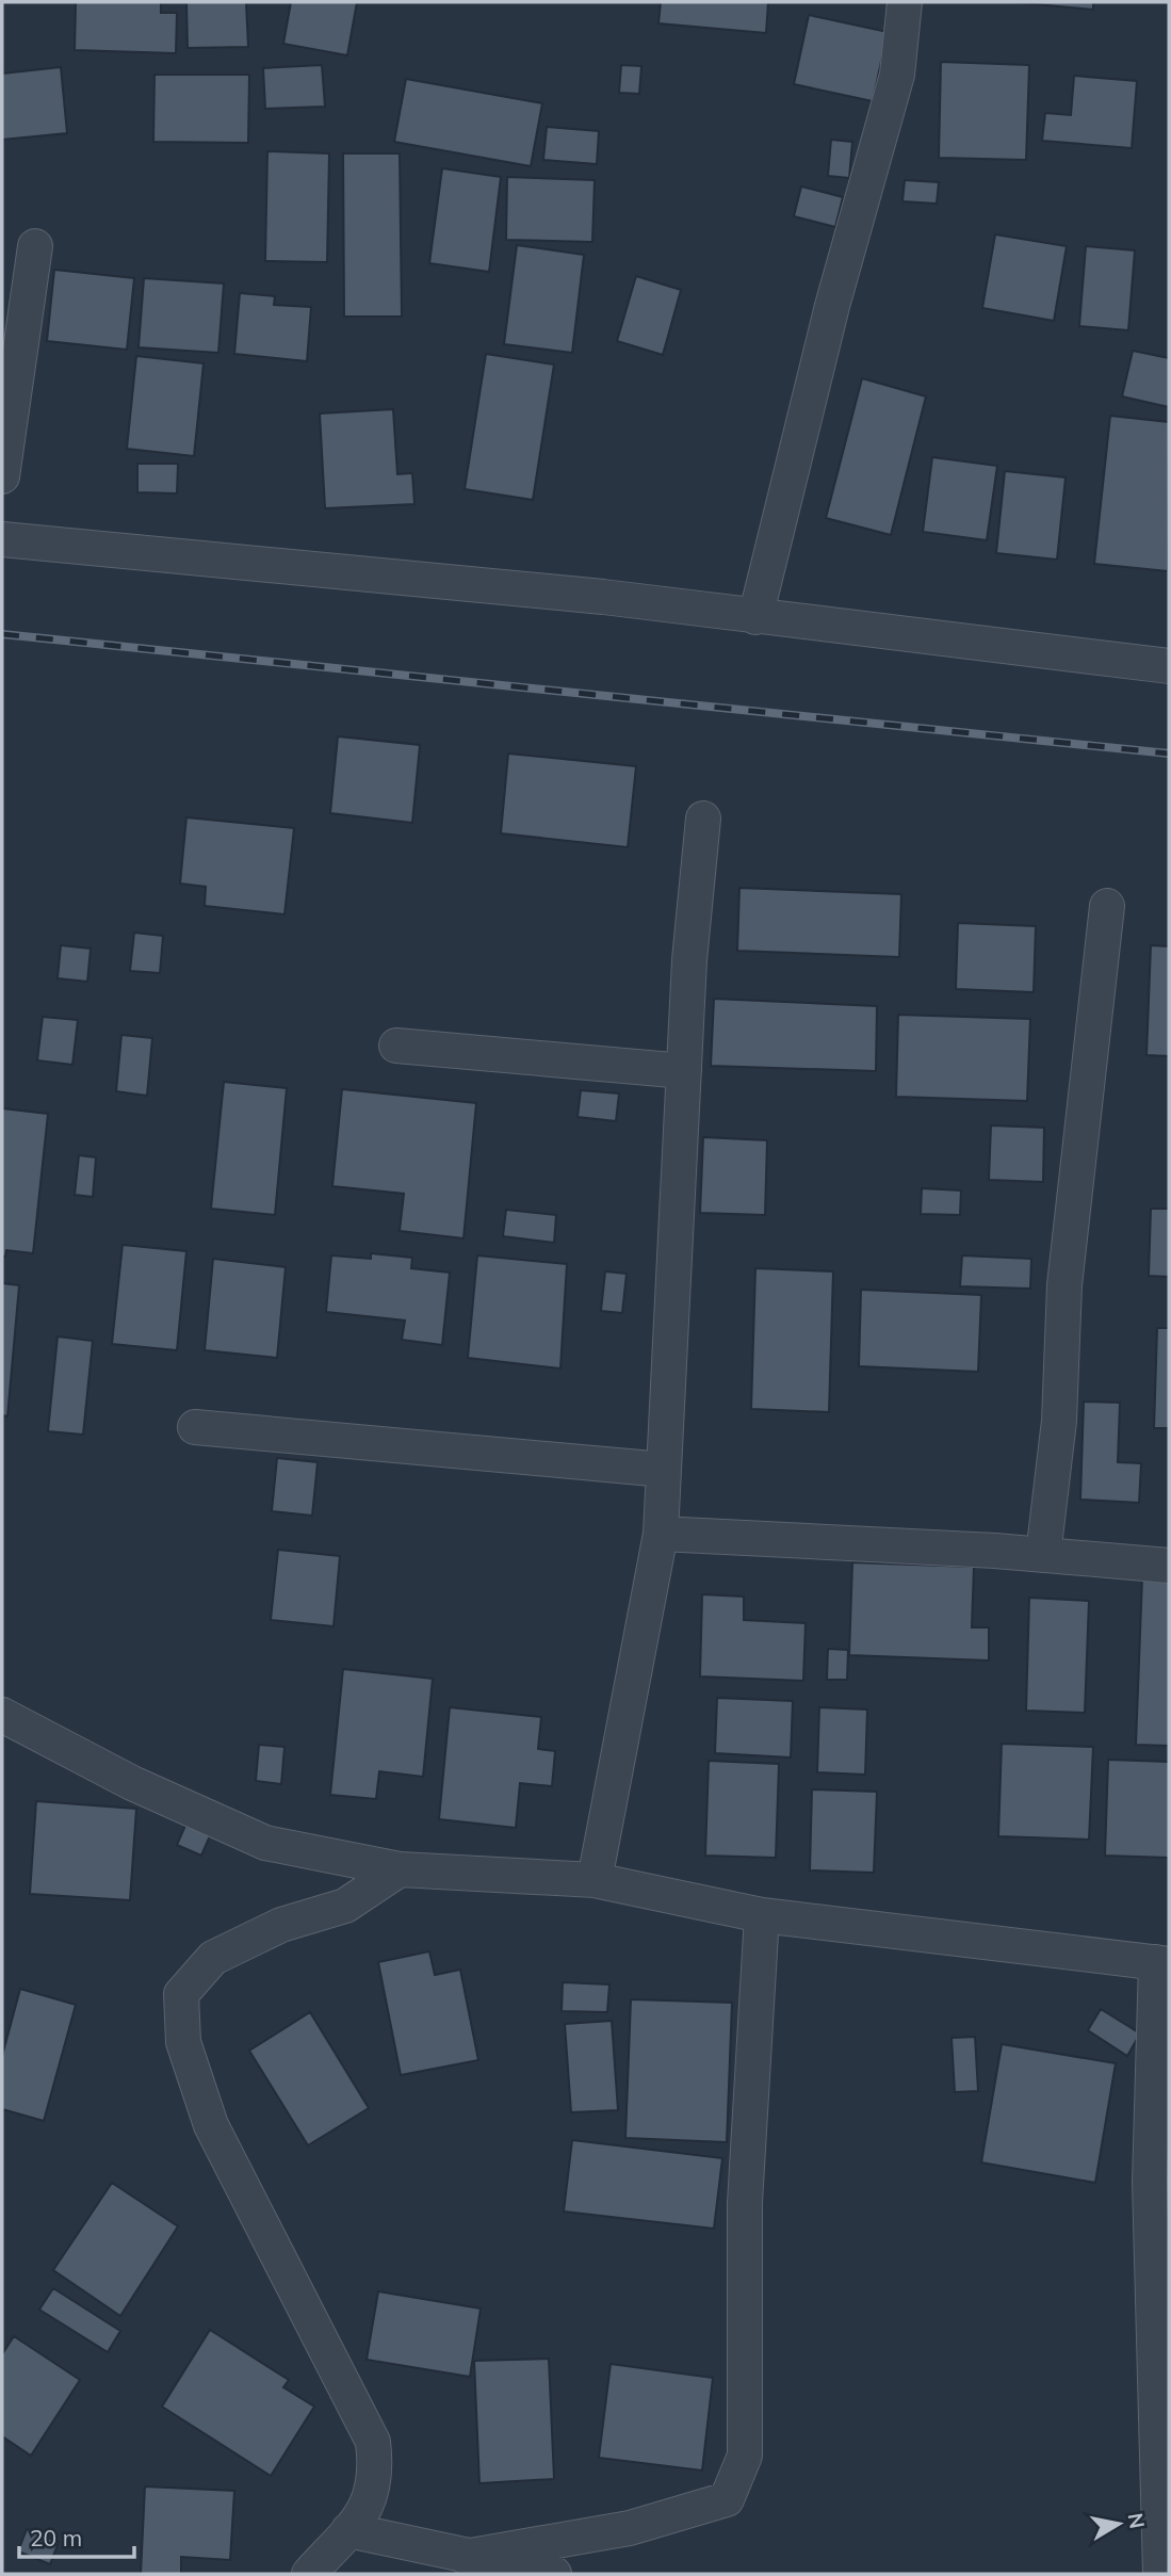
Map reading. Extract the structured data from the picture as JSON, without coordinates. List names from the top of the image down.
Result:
{
  "scale_bar": "20 m",
  "north": "right"
}
